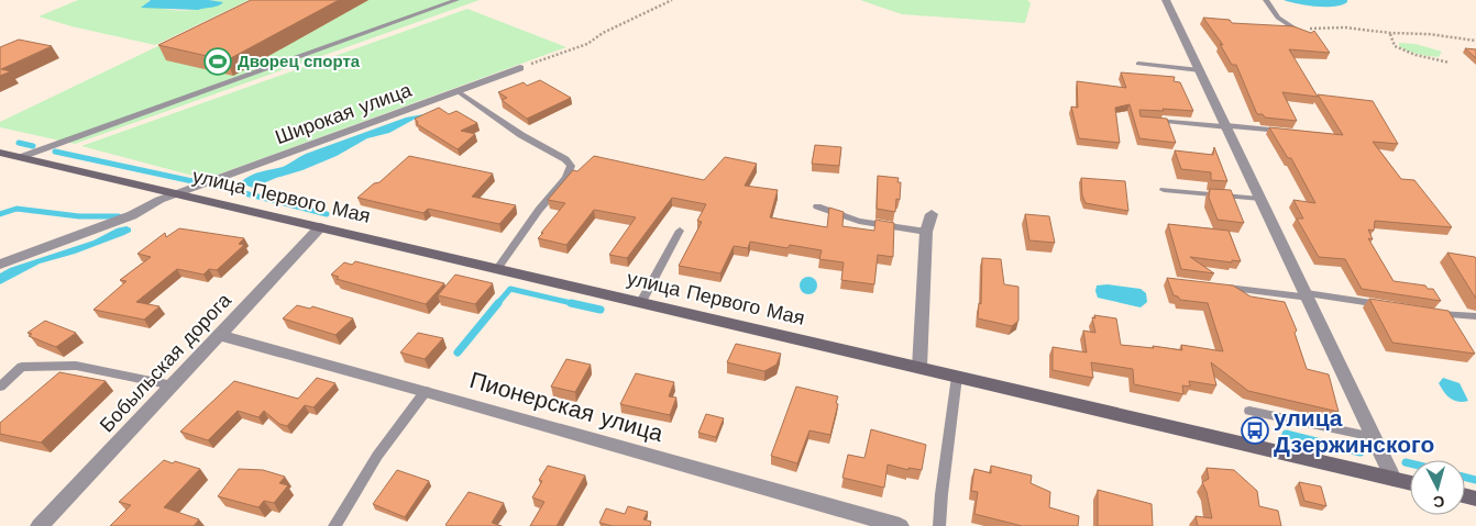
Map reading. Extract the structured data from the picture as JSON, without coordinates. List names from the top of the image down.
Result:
{
  "streets": {
    "street": [
      "Широкая улица",
      "улица Первого Мая",
      "Бобыльская дорога",
      "Пионерская улица"
    ]
  },
  "crossings": [
    ["Широкая улица", "улица Первого Мая"],
    ["улица Первого Мая", "Бобыльская дорога"],
    ["Бобыльская дорога", "Пионерская улица"]
  ],
  "places": {
    "sports": ["Дворец спорта"],
    "bus stop": ["улица Дзержинского"]
  },
  "north": "bottom"
}
